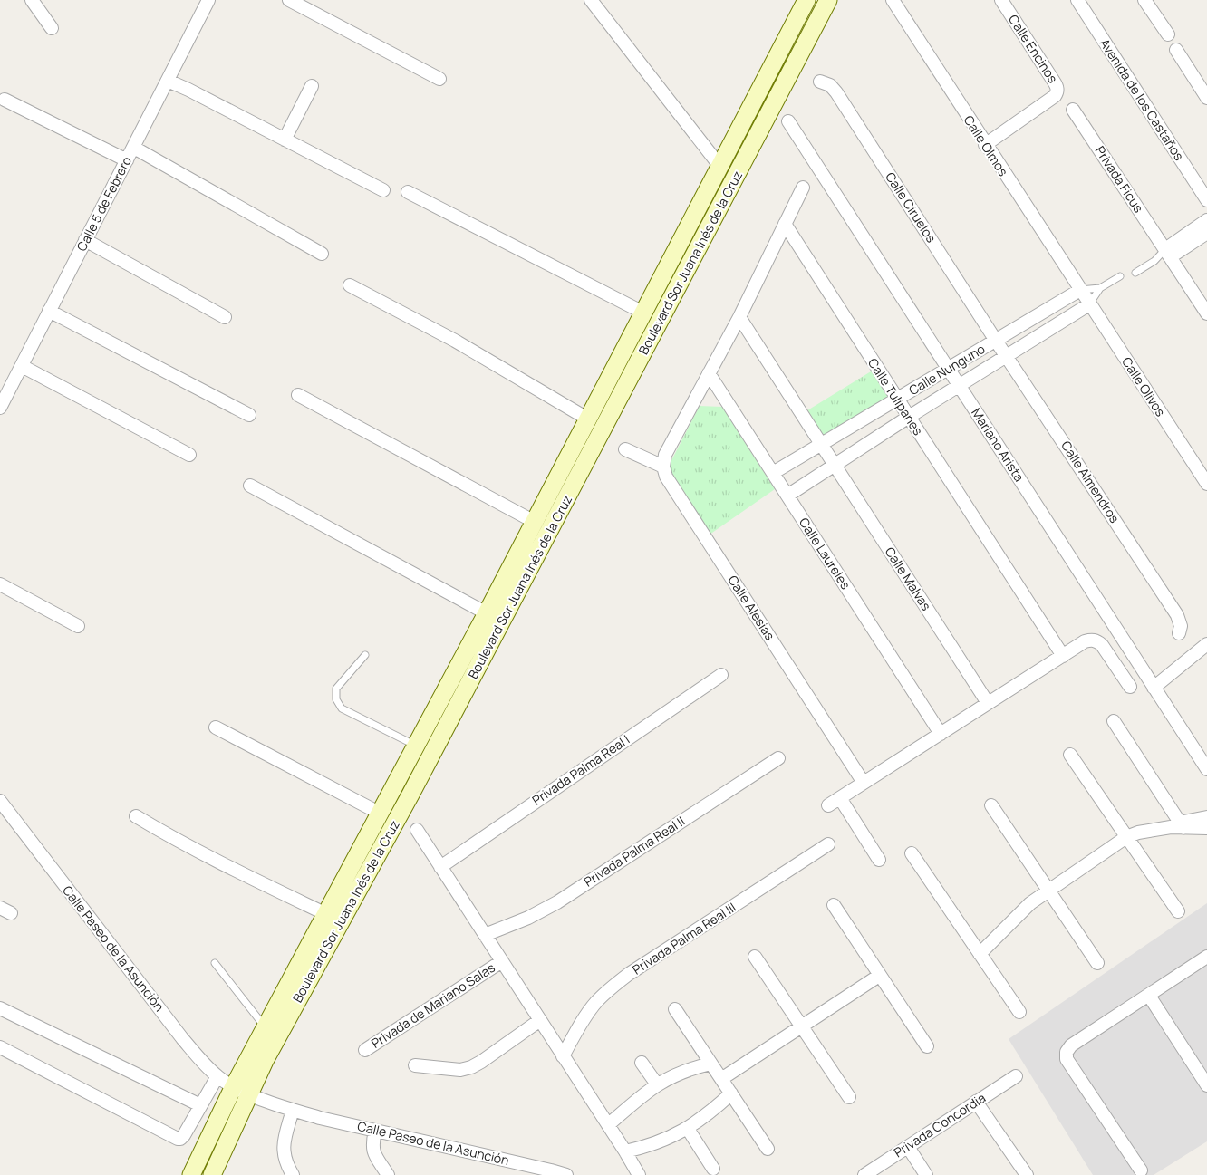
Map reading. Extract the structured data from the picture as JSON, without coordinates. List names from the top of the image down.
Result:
{
  "streets": {
    "main road": ["Boulevard Sor Juana Inés de la Cruz"],
    "street": [
      "Calle Encinos",
      "Avenida de los Castaños",
      "Calle Olmos",
      "Privada Ficus",
      "Calle 5 de Febrero",
      "Calle Ciruelos",
      "Calle Nunguno",
      "Calle Olivos",
      "Calle Tulipanes",
      "Mariano Arista",
      "Calle Almendros",
      "Calle Laureles",
      "Calle Malvas",
      "Calle Alesias",
      "Privada Palma Real I",
      "Privada Palma Real II",
      "Privada Palma Real III",
      "Calle Paseo de la Asunción",
      "Privada de Mariano Salas",
      "Privada Concordia"
    ]
  },
  "crossings": [
    ["Calle Encinos", "Calle Olmos"],
    ["Calle Olmos", "Calle Nunguno"],
    ["Calle Olmos", "Calle Olivos"],
    ["Calle Ciruelos", "Calle Nunguno"],
    ["Calle Ciruelos", "Calle Almendros"],
    ["Boulevard Sor Juana Inés de la Cruz", "Calle Paseo de la Asunción"],
    ["Calle Nunguno", "Calle Olivos"],
    ["Calle Nunguno", "Calle Tulipanes"],
    ["Calle Nunguno", "Mariano Arista"],
    ["Calle Nunguno", "Calle Almendros"],
    ["Calle Nunguno", "Calle Laureles"],
    ["Calle Nunguno", "Calle Malvas"]
  ]
}
